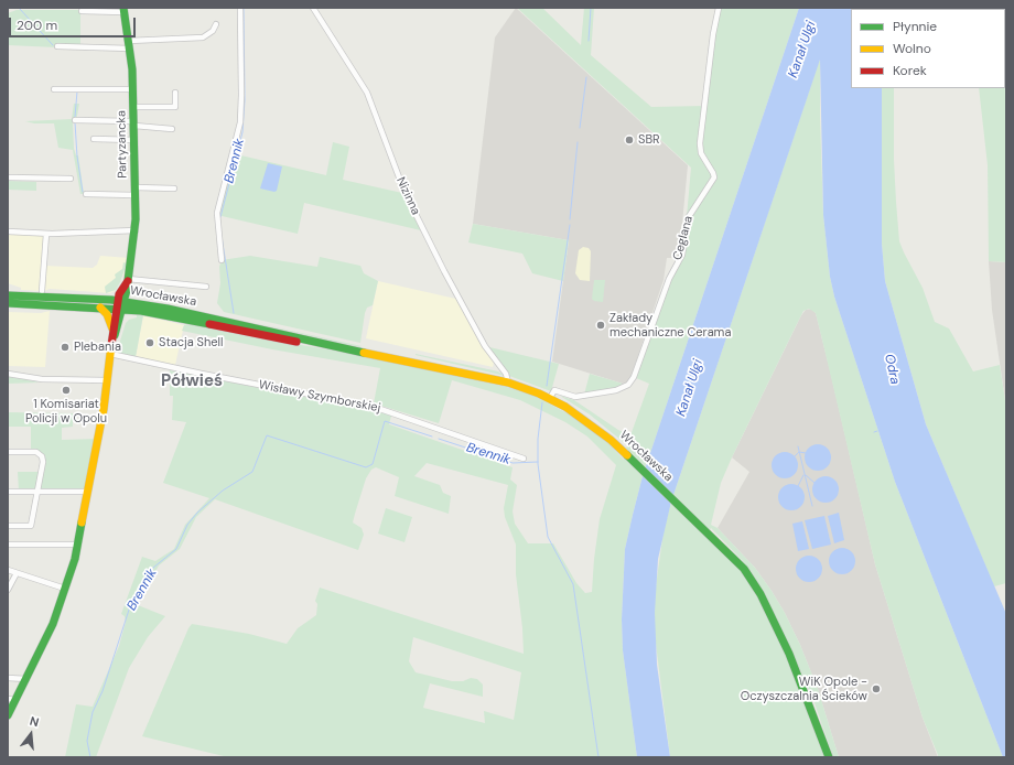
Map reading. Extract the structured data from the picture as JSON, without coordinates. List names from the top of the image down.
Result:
{
  "streets": {
    "main road": ["Partyzancka", "Wrocławska"],
    "street": ["Nizinna", "Ceglana", "Wisławy Szymborskiej"]
  },
  "crossings": [
    ["Partyzancka", "Wrocławska"],
    ["Nizinna", "Wrocławska"],
    ["Ceglana", "Wrocławska"]
  ],
  "districts": ["Półwieś"],
  "water": ["Kanał Ulgi", "Brennik", "Odra"],
  "places": [
    "SBR",
    "Zakłady mechaniczne Cerama",
    "Stacja Shell",
    "Plebania",
    "1 Komisariat Policji w Opolu",
    "WiK Opole - Oczyszczalnia Ścieków"
  ],
  "legend": ["Płynnie", "Wolno", "Korek"],
  "scale_bar": "200 m",
  "north": "top"
}
